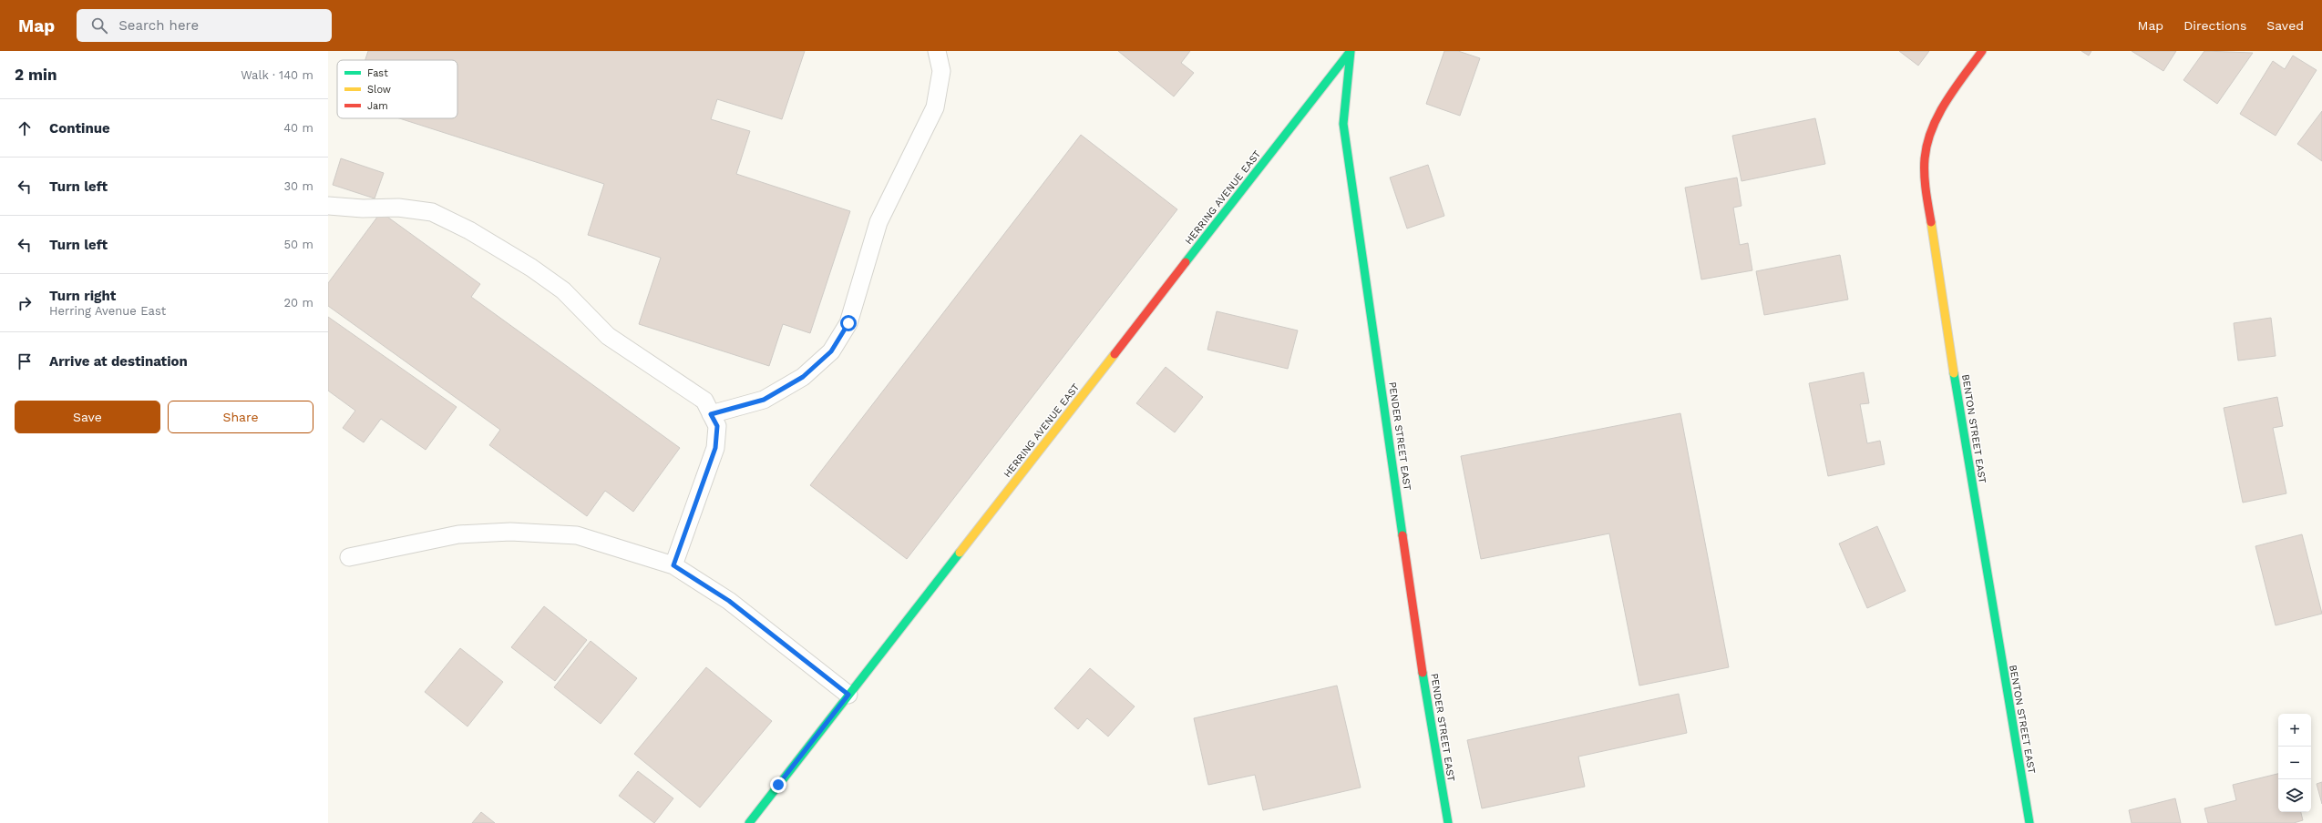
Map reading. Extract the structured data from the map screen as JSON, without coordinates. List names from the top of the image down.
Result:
{
  "streets": {
    "street": ["HERRING AVENUE EAST", "BENTON STREET EAST", "PENDER STREET EAST"]
  },
  "crossings": [
    ["HERRING AVENUE EAST", "PENDER STREET EAST"]
  ],
  "legend": ["Fast", "Slow", "Jam"],
  "page": {
    "header": "Map",
    "search": "Search here",
    "nav": ["Map", "Directions", "Saved"],
    "heading": ["2 min", "Walk · 140 m"],
    "list": [
      ["Continue", "40 m"],
      ["Turn left", "30 m"],
      ["Turn left", "50 m"],
      ["Turn right", "Herring Avenue East", "20 m"],
      "Arrive at destination"
    ],
    "buttons": ["Save", "Share"],
    "map_buttons": ["+", "−"]
  }
}
